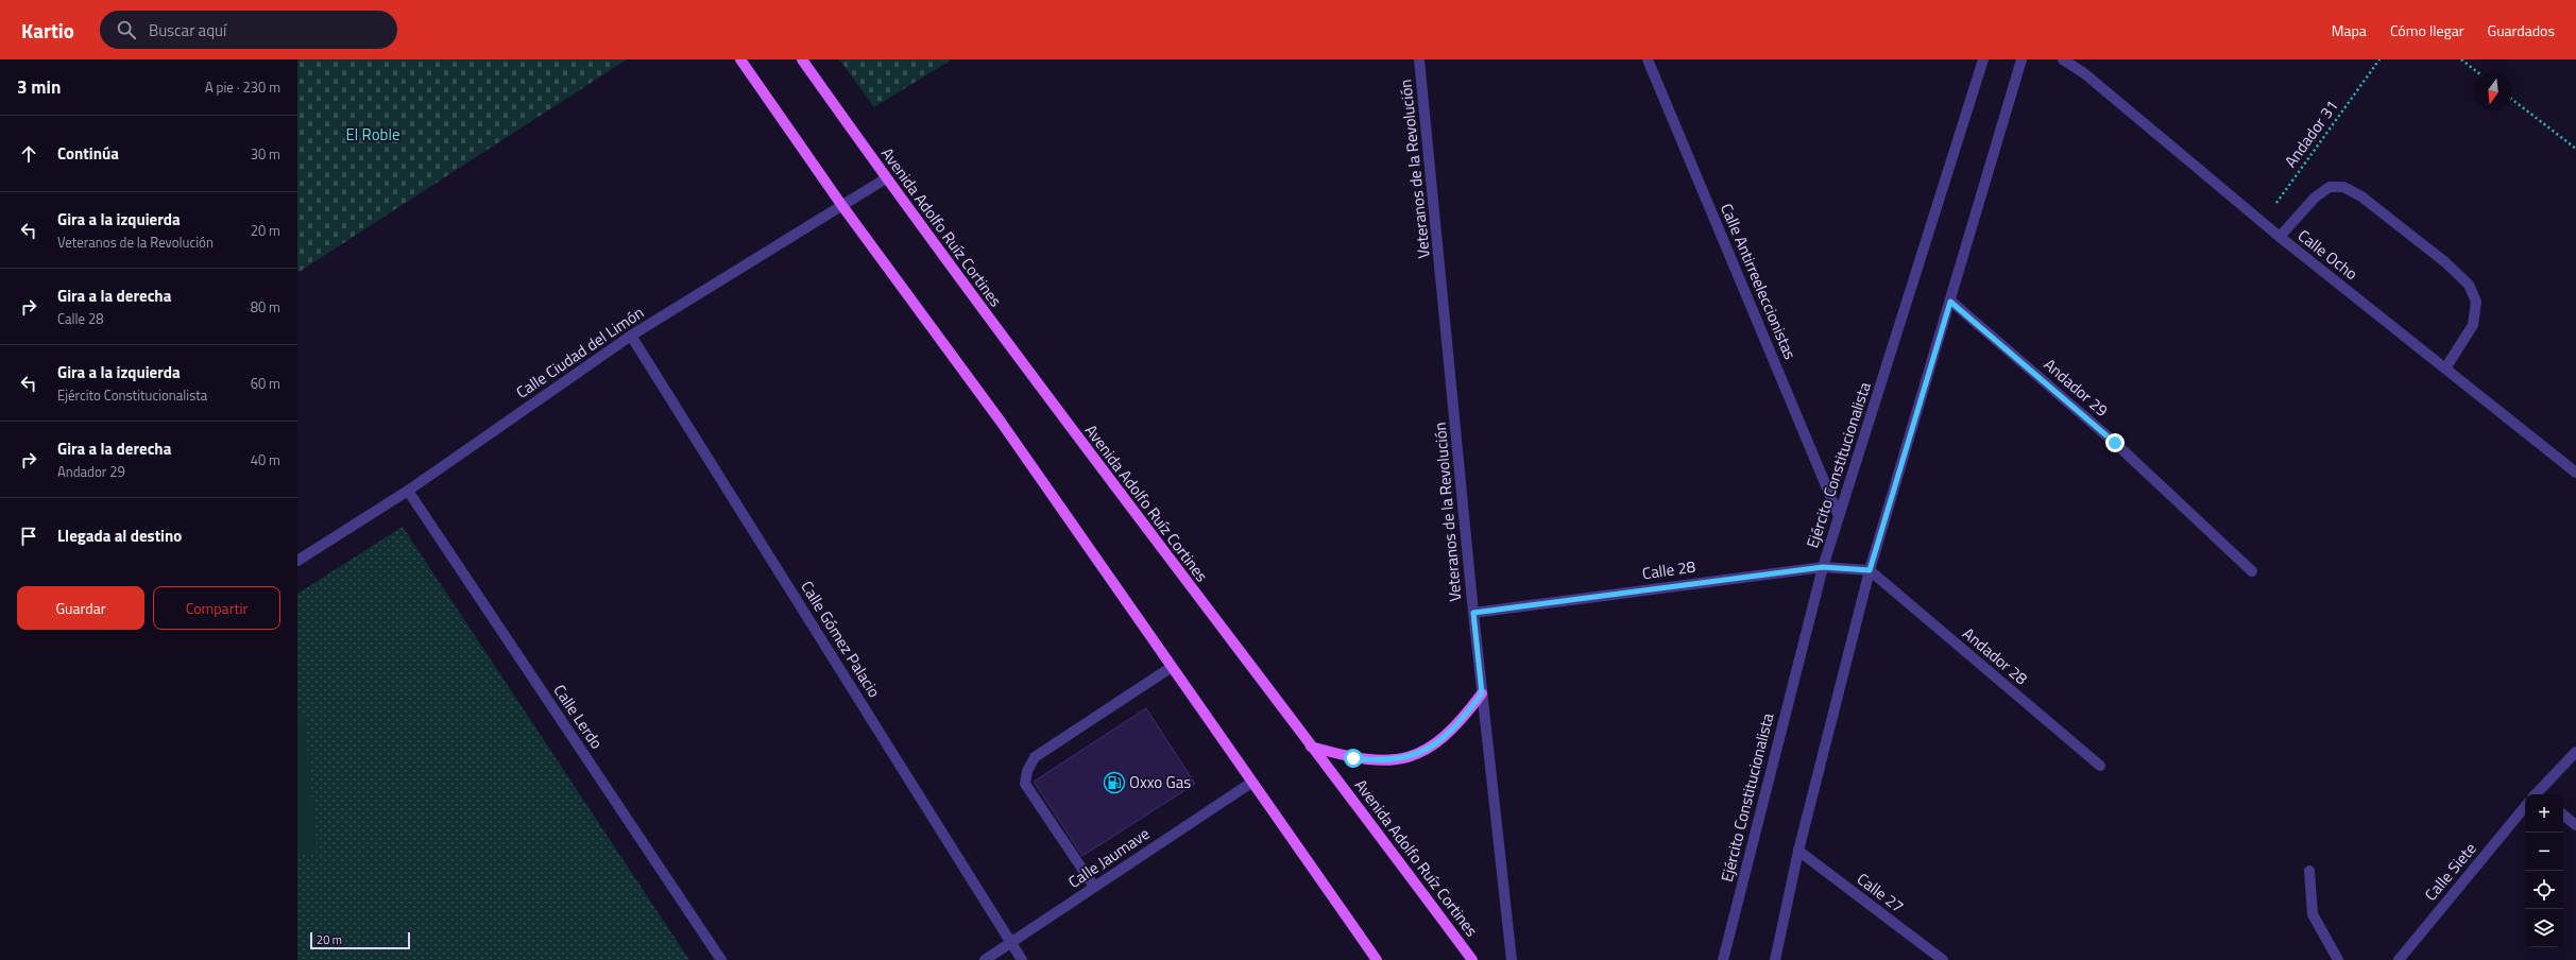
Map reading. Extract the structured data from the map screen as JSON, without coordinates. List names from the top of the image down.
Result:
{
  "streets": {
    "main road": ["Avenida Adolfo Ruíz Cortines"],
    "street": [
      "Veteranos de la Revolución",
      "Calle Ocho",
      "Calle Antirreeleccionistas",
      "Calle Ciudad del Limón",
      "Andador 29",
      "Ejército Constitucionalista",
      "Calle 28",
      "Calle Gómez Palacio",
      "Andador 28",
      "Calle Lerdo",
      "Calle Jaumave",
      "Calle Siete",
      "Calle 27"
    ],
    "path": ["Andador 31"]
  },
  "crossings": [
    ["Andador 31", "Calle Ocho"],
    ["Veteranos de la Revolución", "Calle 28"],
    ["Avenida Adolfo Ruíz Cortines", "Calle Ciudad del Limón"],
    ["Calle Antirreeleccionistas", "Ejército Constitucionalista"],
    ["Calle Ciudad del Limón", "Calle Gómez Palacio"],
    ["Calle Ciudad del Limón", "Calle Lerdo"],
    ["Ejército Constitucionalista", "Calle 28"],
    ["Calle 28", "Andador 28"],
    ["Calle Gómez Palacio", "Calle Jaumave"]
  ],
  "parks": ["El Roble"],
  "places": {
    "fuel station": ["Oxxo Gas"]
  },
  "scale_bar": "20 m",
  "north": "bottom",
  "page": {
    "header": "Kartio",
    "search": "Buscar aquí",
    "nav": ["Mapa", "Cómo llegar", "Guardados"],
    "heading": ["3 min", "A pie · 230 m"],
    "list": [
      ["Continúa", "30 m"],
      ["Gira a la izquierda", "Veteranos de la Revolución", "20 m"],
      ["Gira a la derecha", "Calle 28", "80 m"],
      ["Gira a la izquierda", "Ejército Constitucionalista", "60 m"],
      ["Gira a la derecha", "Andador 29", "40 m"],
      "Llegada al destino"
    ],
    "buttons": ["Guardar", "Compartir"],
    "map_buttons": ["+", "−"],
    "scale": "20 m"
  }
}
